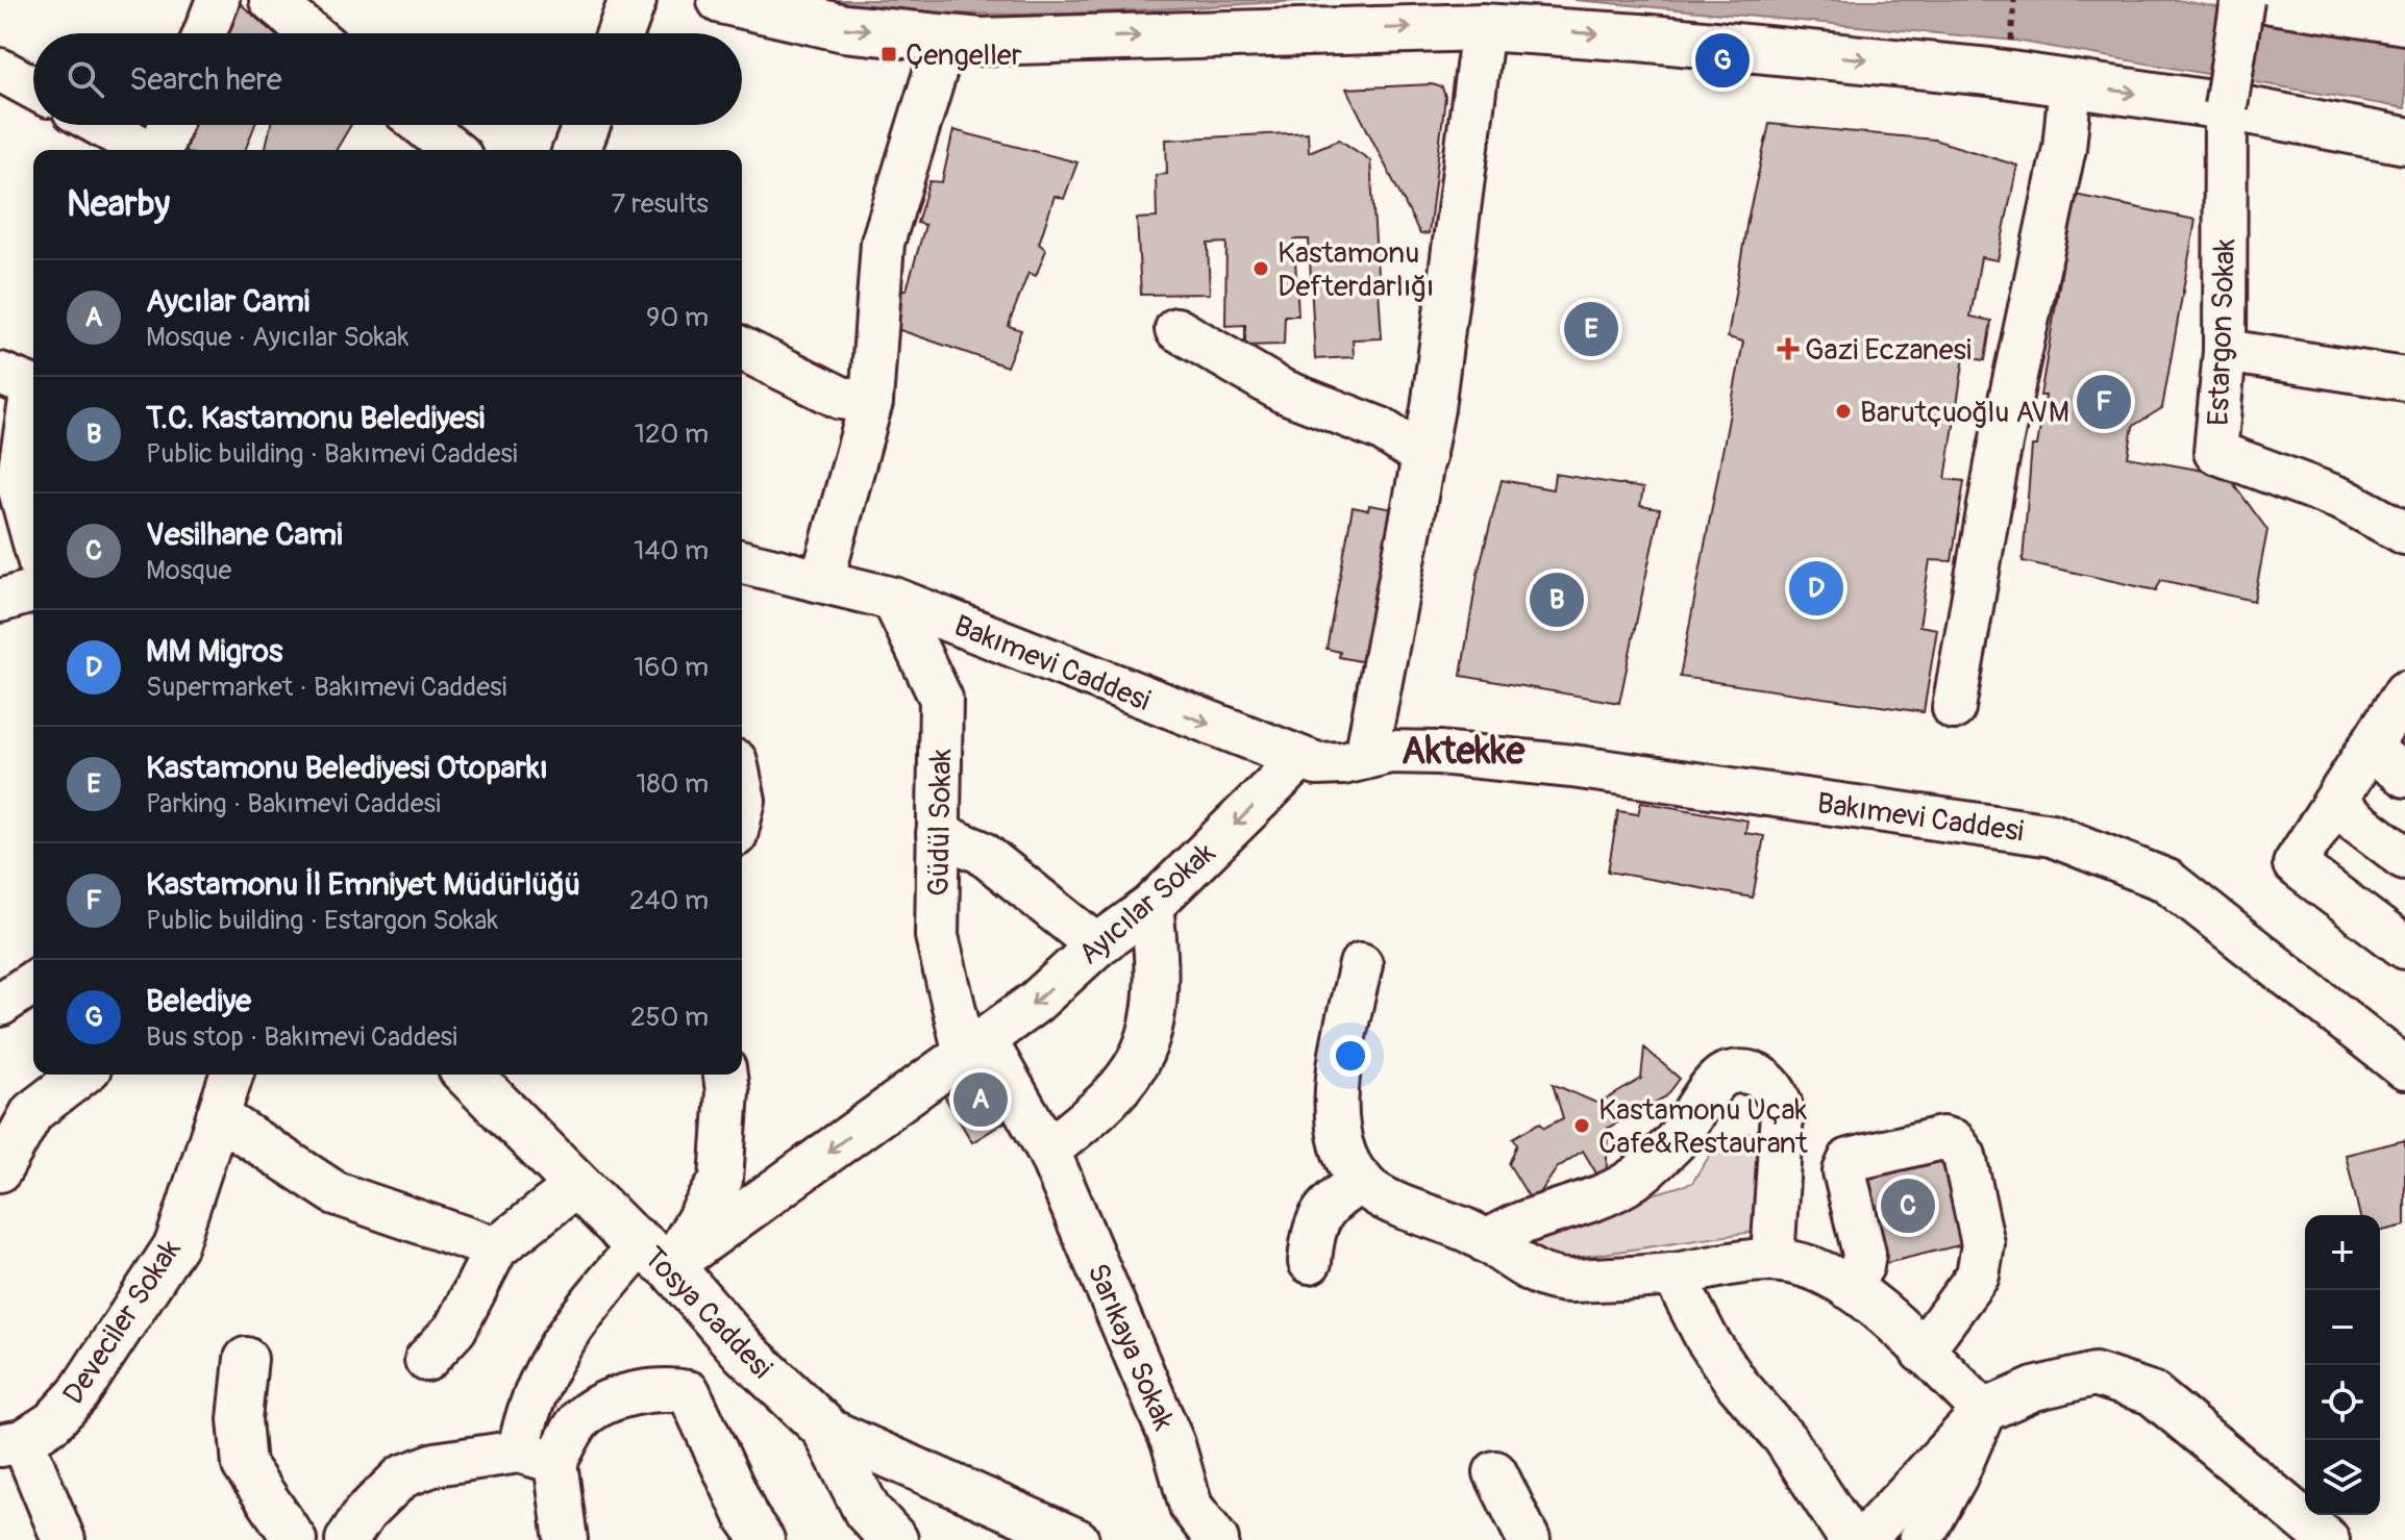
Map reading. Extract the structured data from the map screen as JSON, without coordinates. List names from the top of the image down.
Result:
{
  "streets": {
    "main road": ["Tosya Caddesi"],
    "street": [
      "Estargon Sokak",
      "Bakımevi Caddesi",
      "Güdül Sokak",
      "Ayıcılar Sokak",
      "Deveciler Sokak",
      "Sarıkaya Sokak"
    ]
  },
  "crossings": [
    ["Bakımevi Caddesi", "Güdül Sokak"],
    ["Bakımevi Caddesi", "Ayıcılar Sokak"],
    ["Güdül Sokak", "Ayıcılar Sokak"],
    ["Ayıcılar Sokak", "Tosya Caddesi"]
  ],
  "one_way": ["Ayıcılar Sokak"],
  "districts": ["Aktekke"],
  "places": {
    "transit": ["Çengeller"],
    "other": ["Kastamonu Defterdarlığı", "Barutçuoğlu AVM", "Kastamonu Uçak Cafe&Restaurant"],
    "health": ["Gazi Eczanesi"]
  },
  "page": {
    "pins": [
      "G",
      "E",
      "F",
      "D",
      "B",
      "A",
      "C"
    ],
    "search": "Search here",
    "heading": ["Nearby", "7 results"],
    "list": [
      {
        "mark": "A",
        "name": "Aycılar Cami",
        "note": "Mosque · Ayıcılar Sokak",
        "value": "90 m"
      },
      {
        "mark": "B",
        "name": "T.C. Kastamonu Belediyesi",
        "note": "Public building · Bakımevi Caddesi",
        "value": "120 m"
      },
      {
        "mark": "C",
        "name": "Vesilhane Cami",
        "note": "Mosque",
        "value": "140 m"
      },
      {
        "mark": "D",
        "name": "MM Migros",
        "note": "Supermarket · Bakımevi Caddesi",
        "value": "160 m"
      },
      {
        "mark": "E",
        "name": "Kastamonu Belediyesi Otoparkı",
        "note": "Parking · Bakımevi Caddesi",
        "value": "180 m"
      },
      {
        "mark": "F",
        "name": "Kastamonu İl Emniyet Müdürlüğü",
        "note": "Public building · Estargon Sokak",
        "value": "240 m"
      },
      {
        "mark": "G",
        "name": "Belediye",
        "note": "Bus stop · Bakımevi Caddesi",
        "value": "250 m"
      }
    ],
    "map_buttons": ["+", "−"]
  }
}
